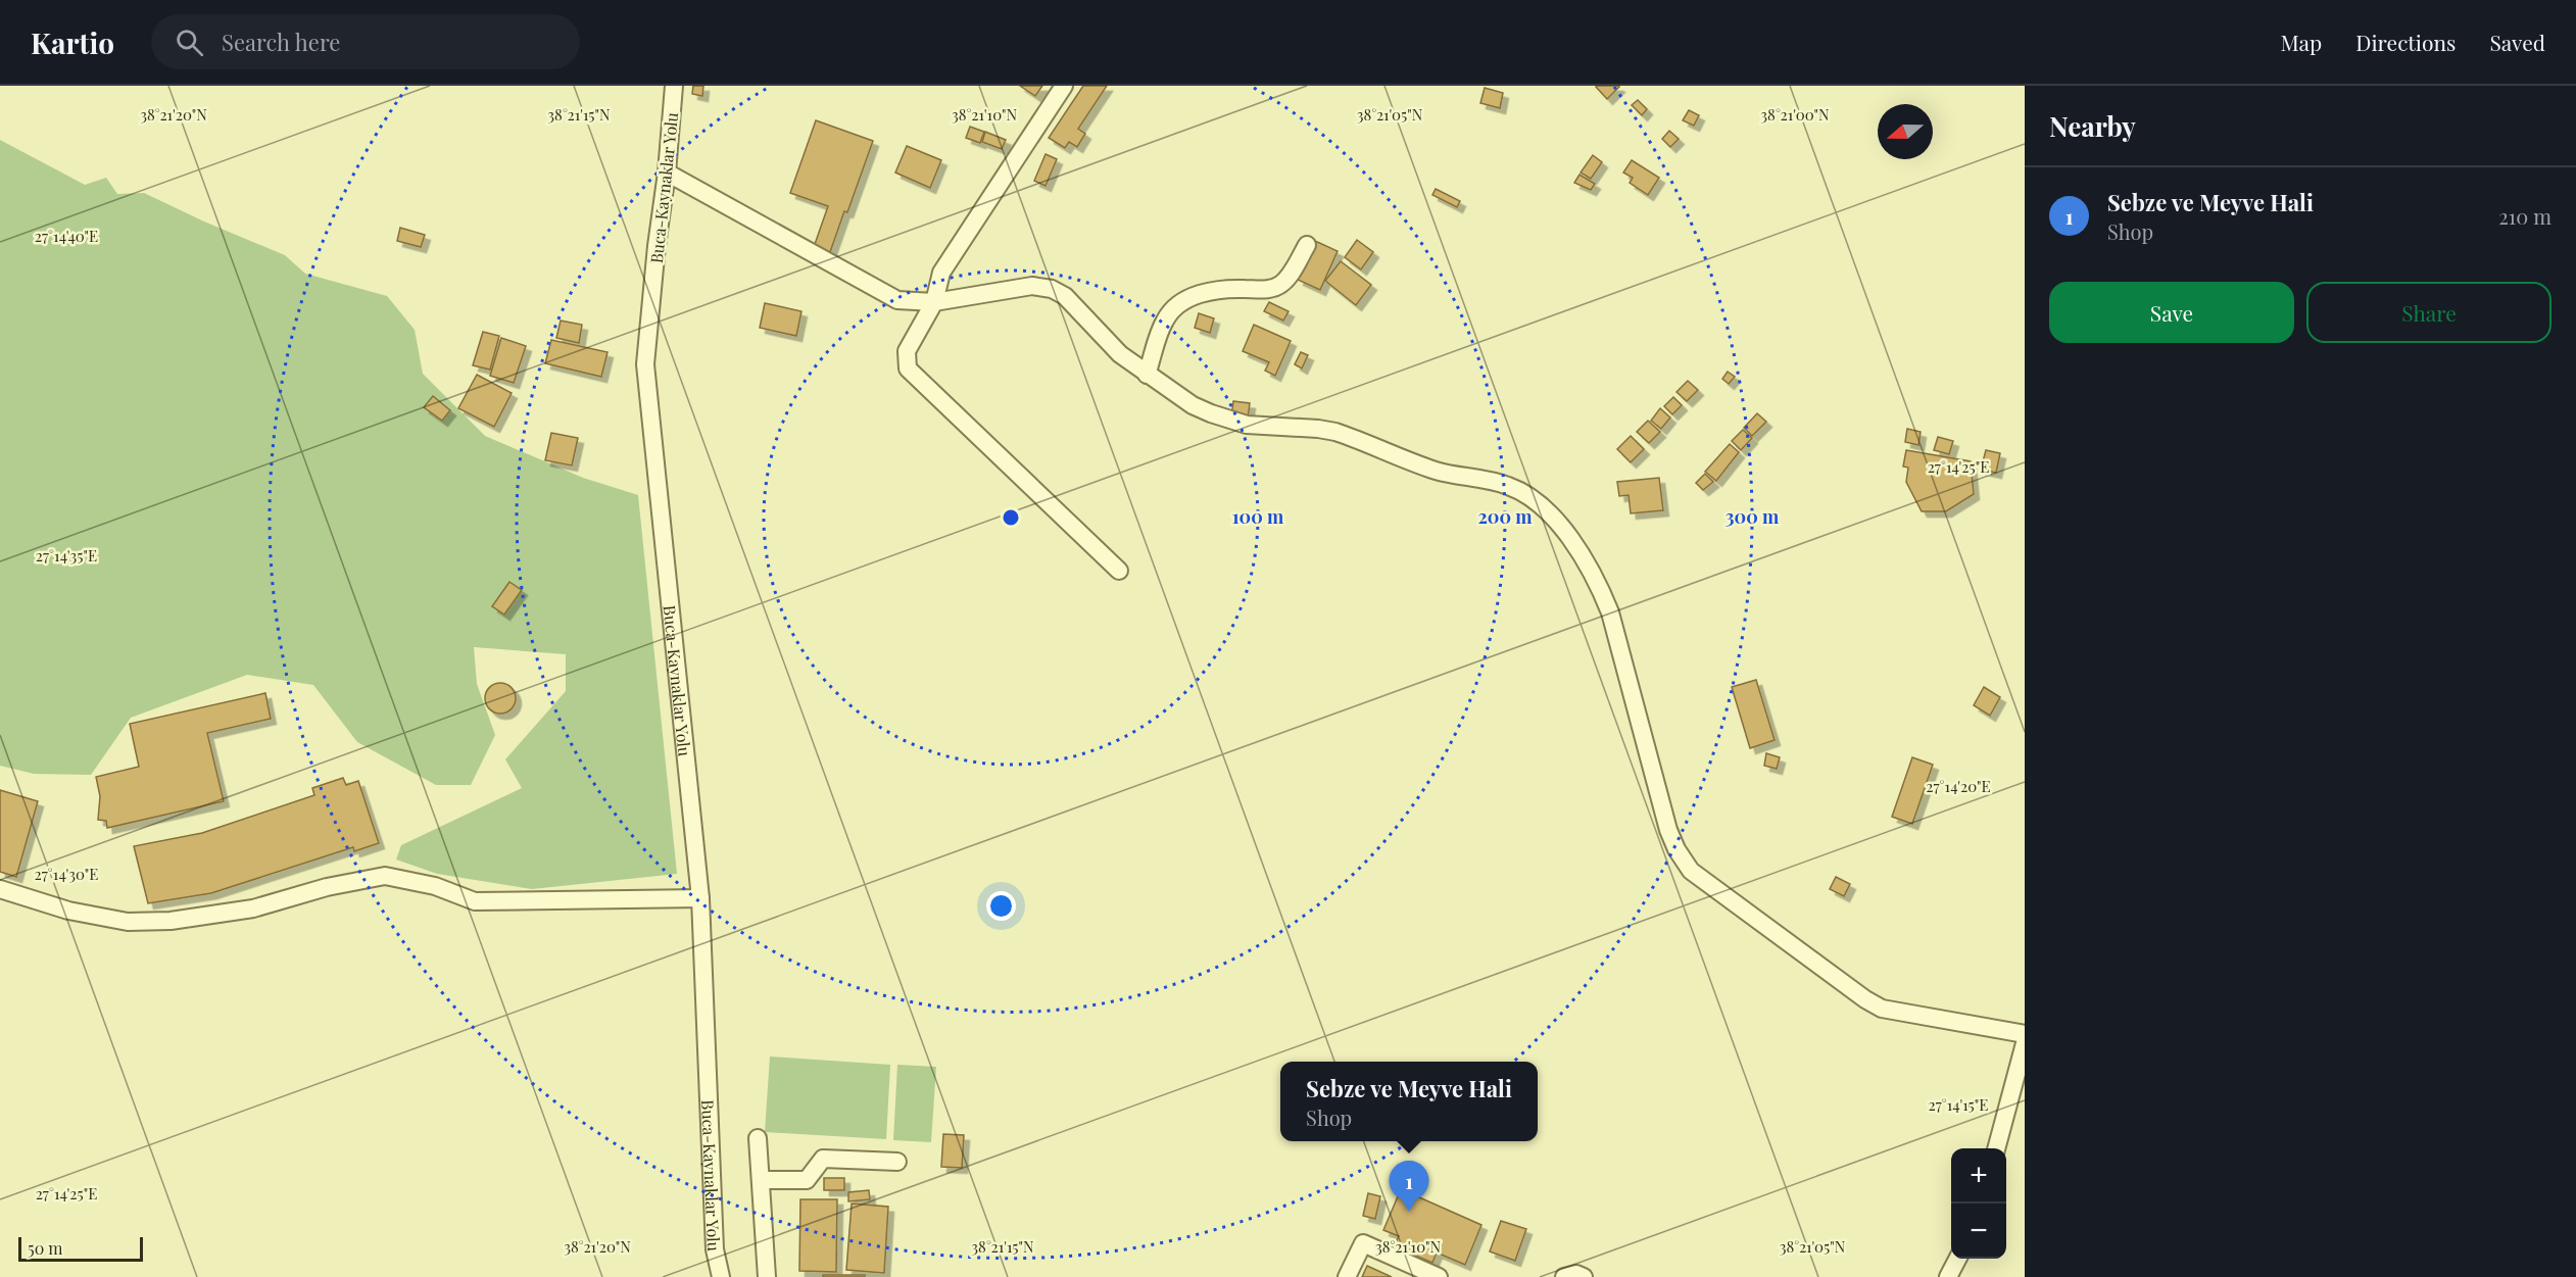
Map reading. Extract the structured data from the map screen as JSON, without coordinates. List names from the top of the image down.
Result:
{
  "streets": {
    "street": ["Buca-Kaynaklar Yolu"]
  },
  "scale_bar": "50 m",
  "north": "left",
  "page": {
    "header": "Kartio",
    "search": "Search here",
    "nav": ["Map", "Directions", "Saved"],
    "heading": "Nearby",
    "list": [
      {
        "mark": "1",
        "name": "Sebze ve Meyve Hali",
        "note": "Shop",
        "value": "210 m"
      }
    ],
    "buttons": ["Save", "Share"],
    "popup": ["Sebze ve Meyve Hali", "Shop"],
    "map_buttons": ["+", "−"],
    "pins": "1",
    "scale": "50 m"
  },
  "coordinates": [
    "38°21'00\"N",
    "38°21'20\"N",
    "38°21'15\"N",
    "38°21'10\"N",
    "38°21'05\"N",
    "27°14'40\"E",
    "27°14'25\"E",
    "27°14'35\"E",
    "27°14'20\"E",
    "27°14'30\"E",
    "27°14'15\"E"
  ],
  "rings": ["100 m", "200 m", "300 m"]
}
